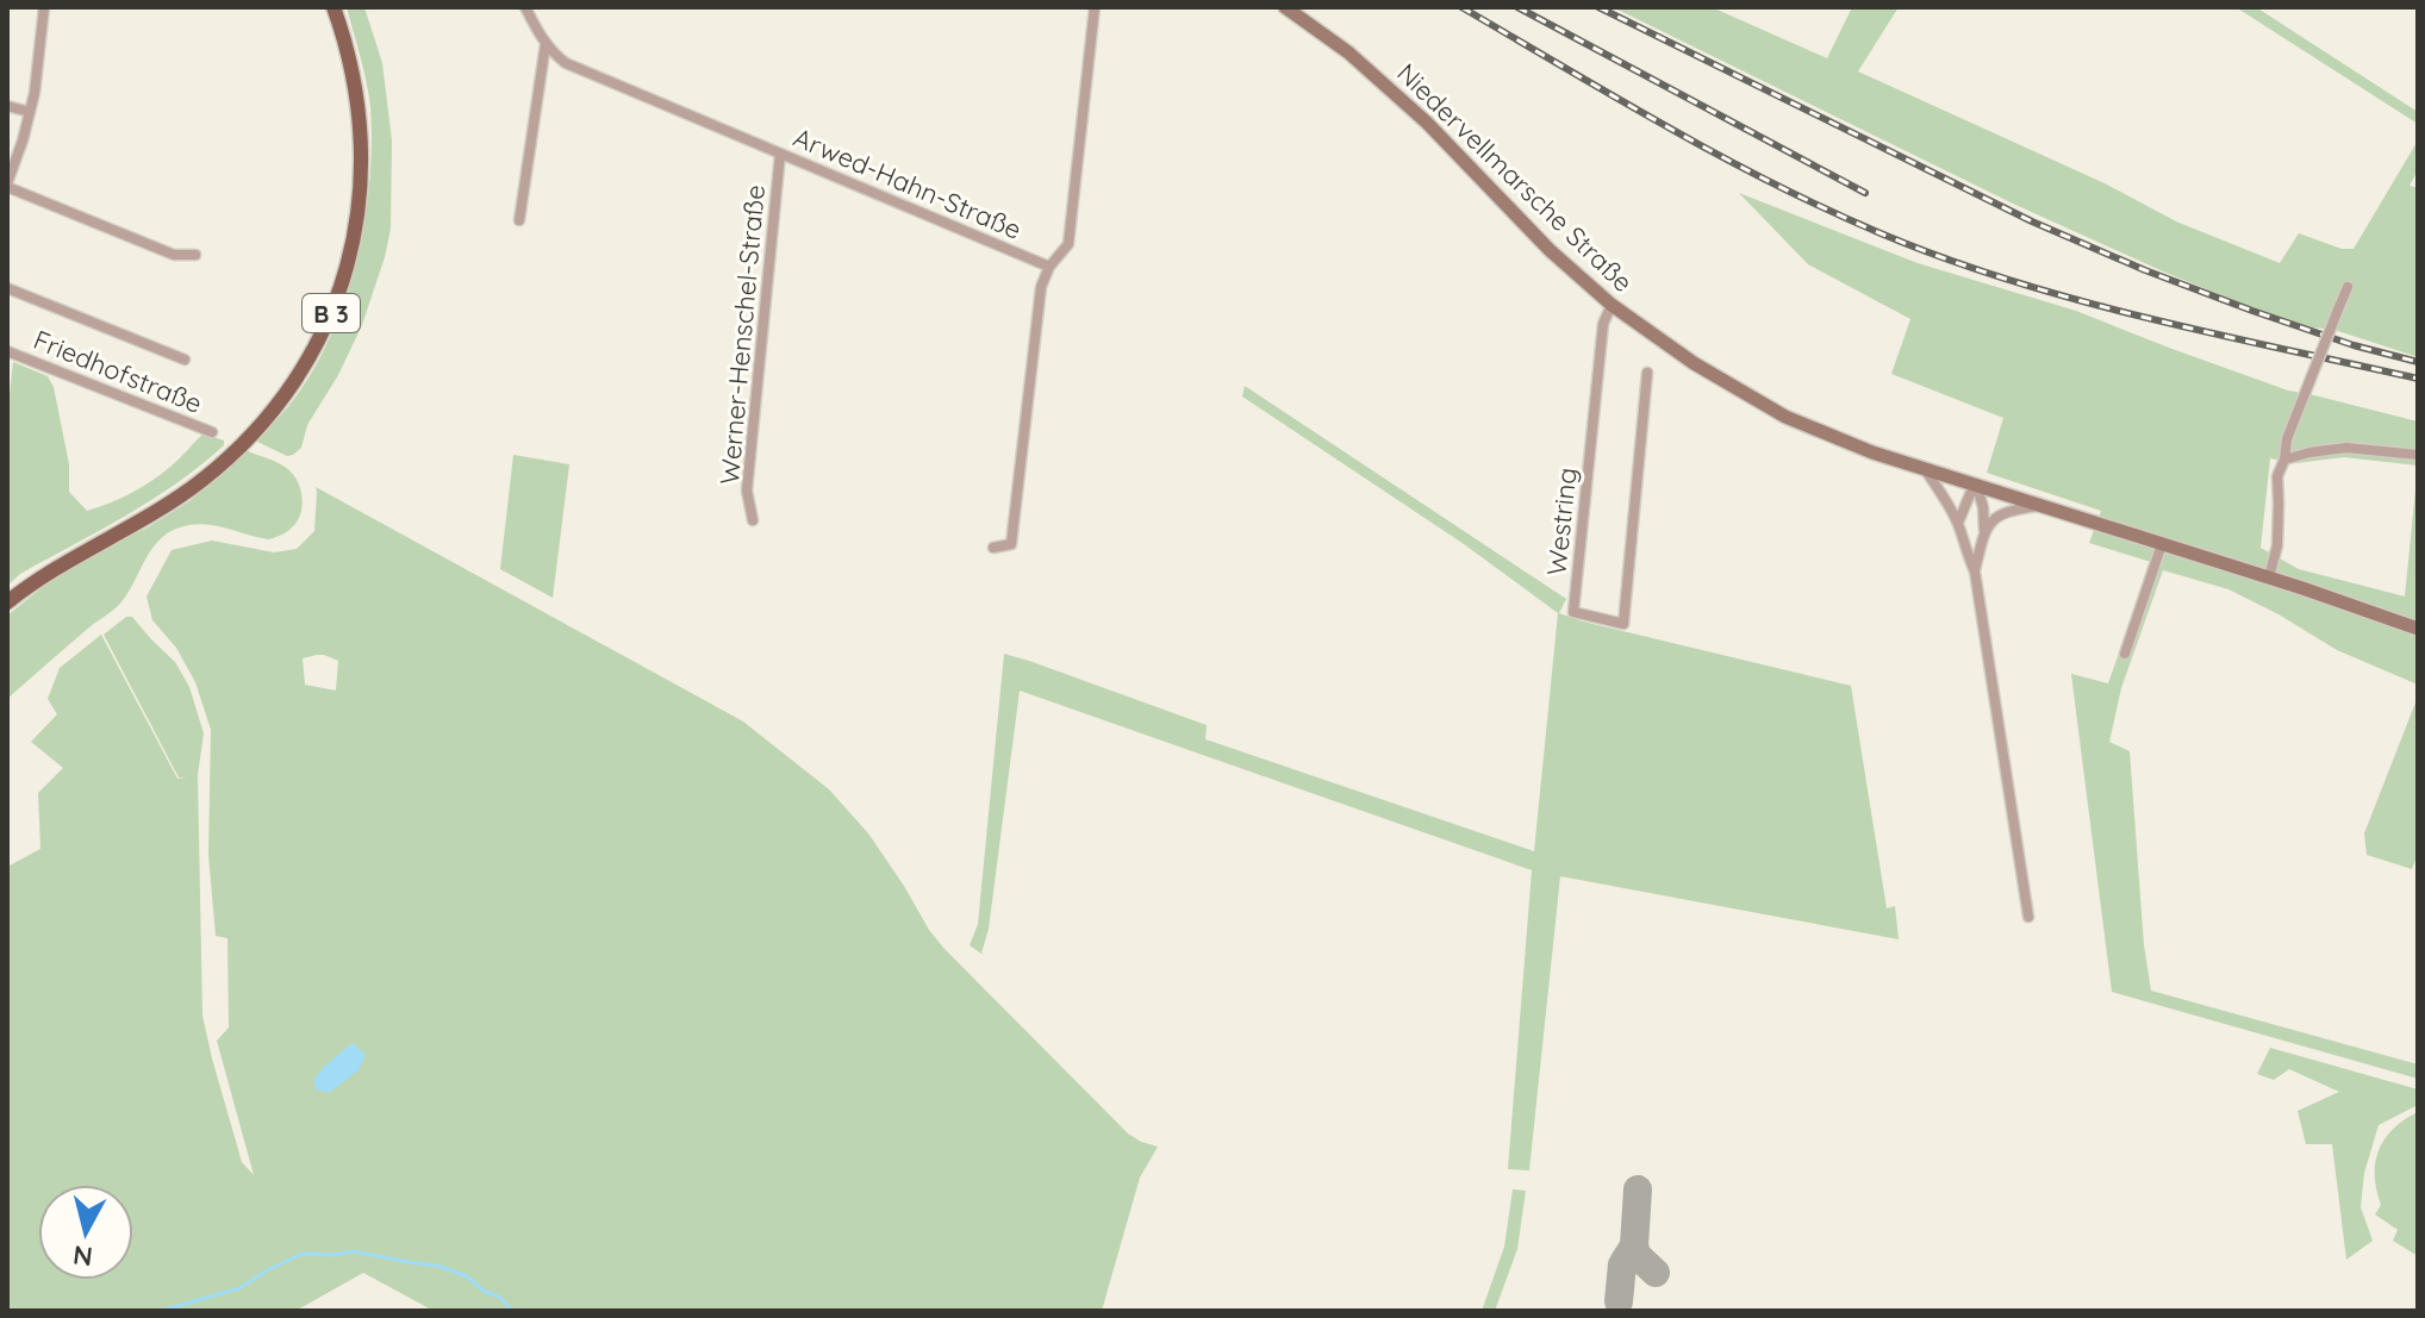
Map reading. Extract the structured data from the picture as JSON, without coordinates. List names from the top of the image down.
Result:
{
  "streets": {
    "main road": ["Niedervellmarsche Straße", "B 3"],
    "street": [
      "Arwed-Hahn-Straße",
      "Werner-Henschel-Straße",
      "Friedhofstraße",
      "Westring"
    ]
  },
  "crossings": [
    ["Niedervellmarsche Straße", "Westring"],
    ["Arwed-Hahn-Straße", "Werner-Henschel-Straße"]
  ],
  "north": "bottom"
}
